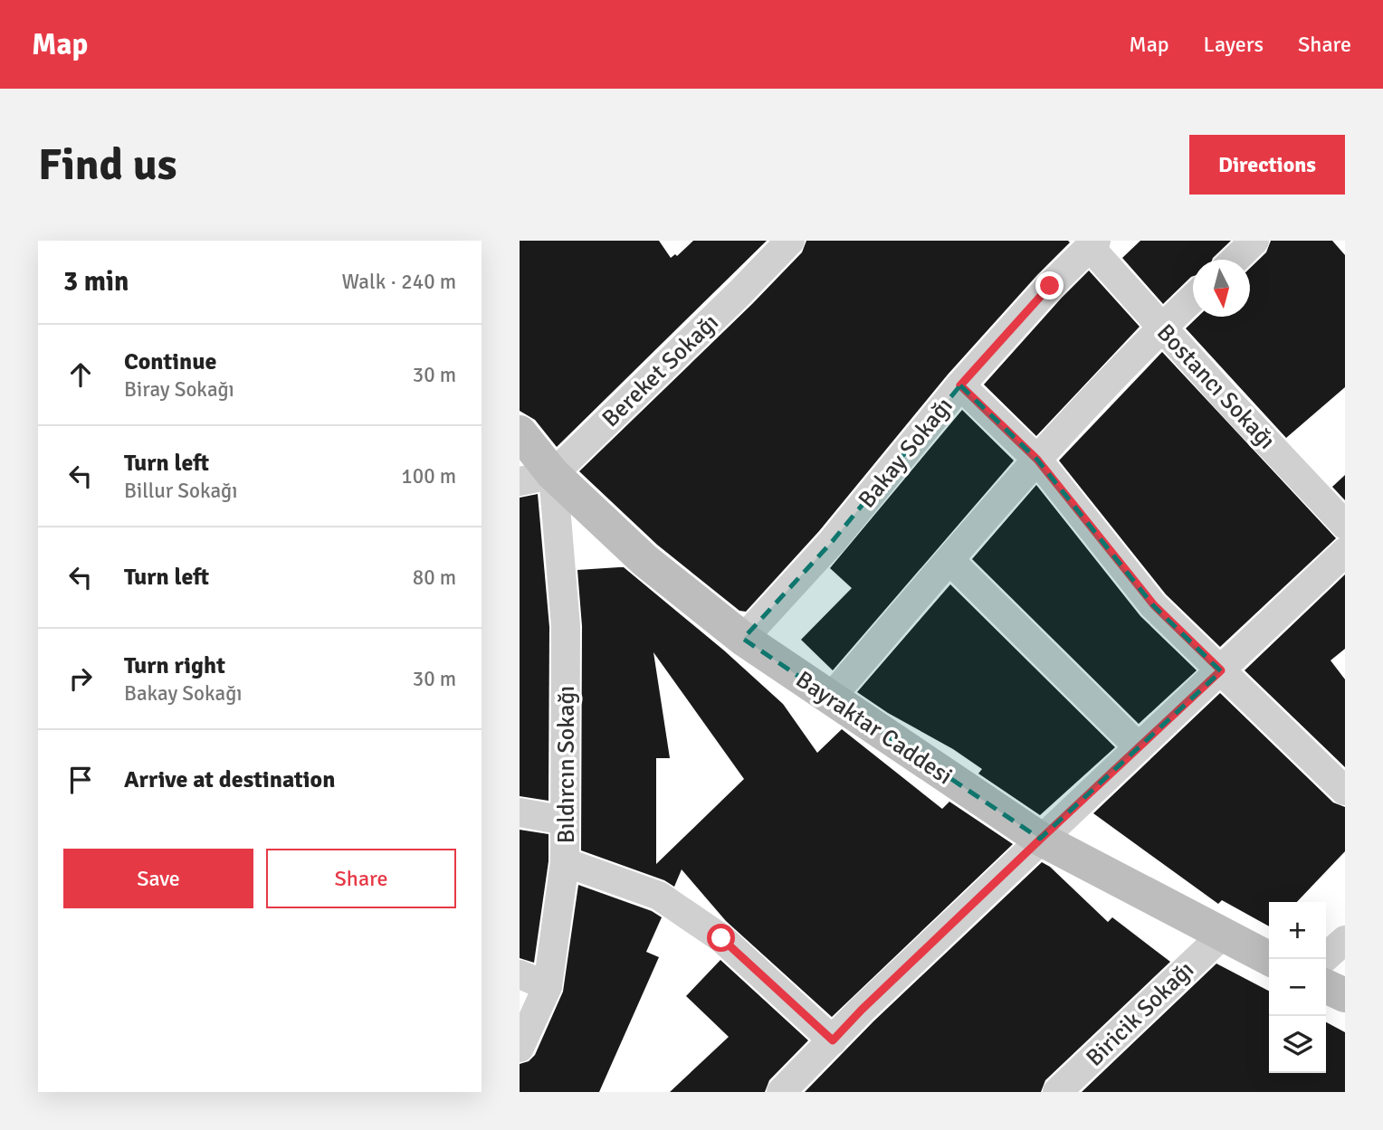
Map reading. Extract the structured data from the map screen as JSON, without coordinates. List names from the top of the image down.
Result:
{
  "streets": {
    "street": [
      "Bereket Sokağı",
      "Bostancı Sokağı",
      "Bakay Sokağı",
      "Bayraktar Caddesi",
      "Bıldırcın Sokağı",
      "Biricik Sokağı"
    ]
  },
  "crossings": [
    ["Bereket Sokağı", "Bayraktar Caddesi"],
    ["Bereket Sokağı", "Bıldırcın Sokağı"],
    ["Bostancı Sokağı", "Bakay Sokağı"],
    ["Bakay Sokağı", "Bayraktar Caddesi"],
    ["Bayraktar Caddesi", "Bıldırcın Sokağı"],
    ["Bayraktar Caddesi", "Biricik Sokağı"]
  ],
  "north": "bottom",
  "page": {
    "header": "Map",
    "nav": ["Map", "Layers", "Share"],
    "buttons": [
      "Directions",
      ["Save", "Share"]
    ],
    "title": "Find us",
    "heading": ["3 min", "Walk · 240 m"],
    "list": [
      ["Continue", "Biray Sokağı", "30 m"],
      ["Turn left", "Billur Sokağı", "100 m"],
      ["Turn left", "80 m"],
      ["Turn right", "Bakay Sokağı", "30 m"],
      "Arrive at destination"
    ],
    "map_buttons": ["+", "−"]
  }
}
